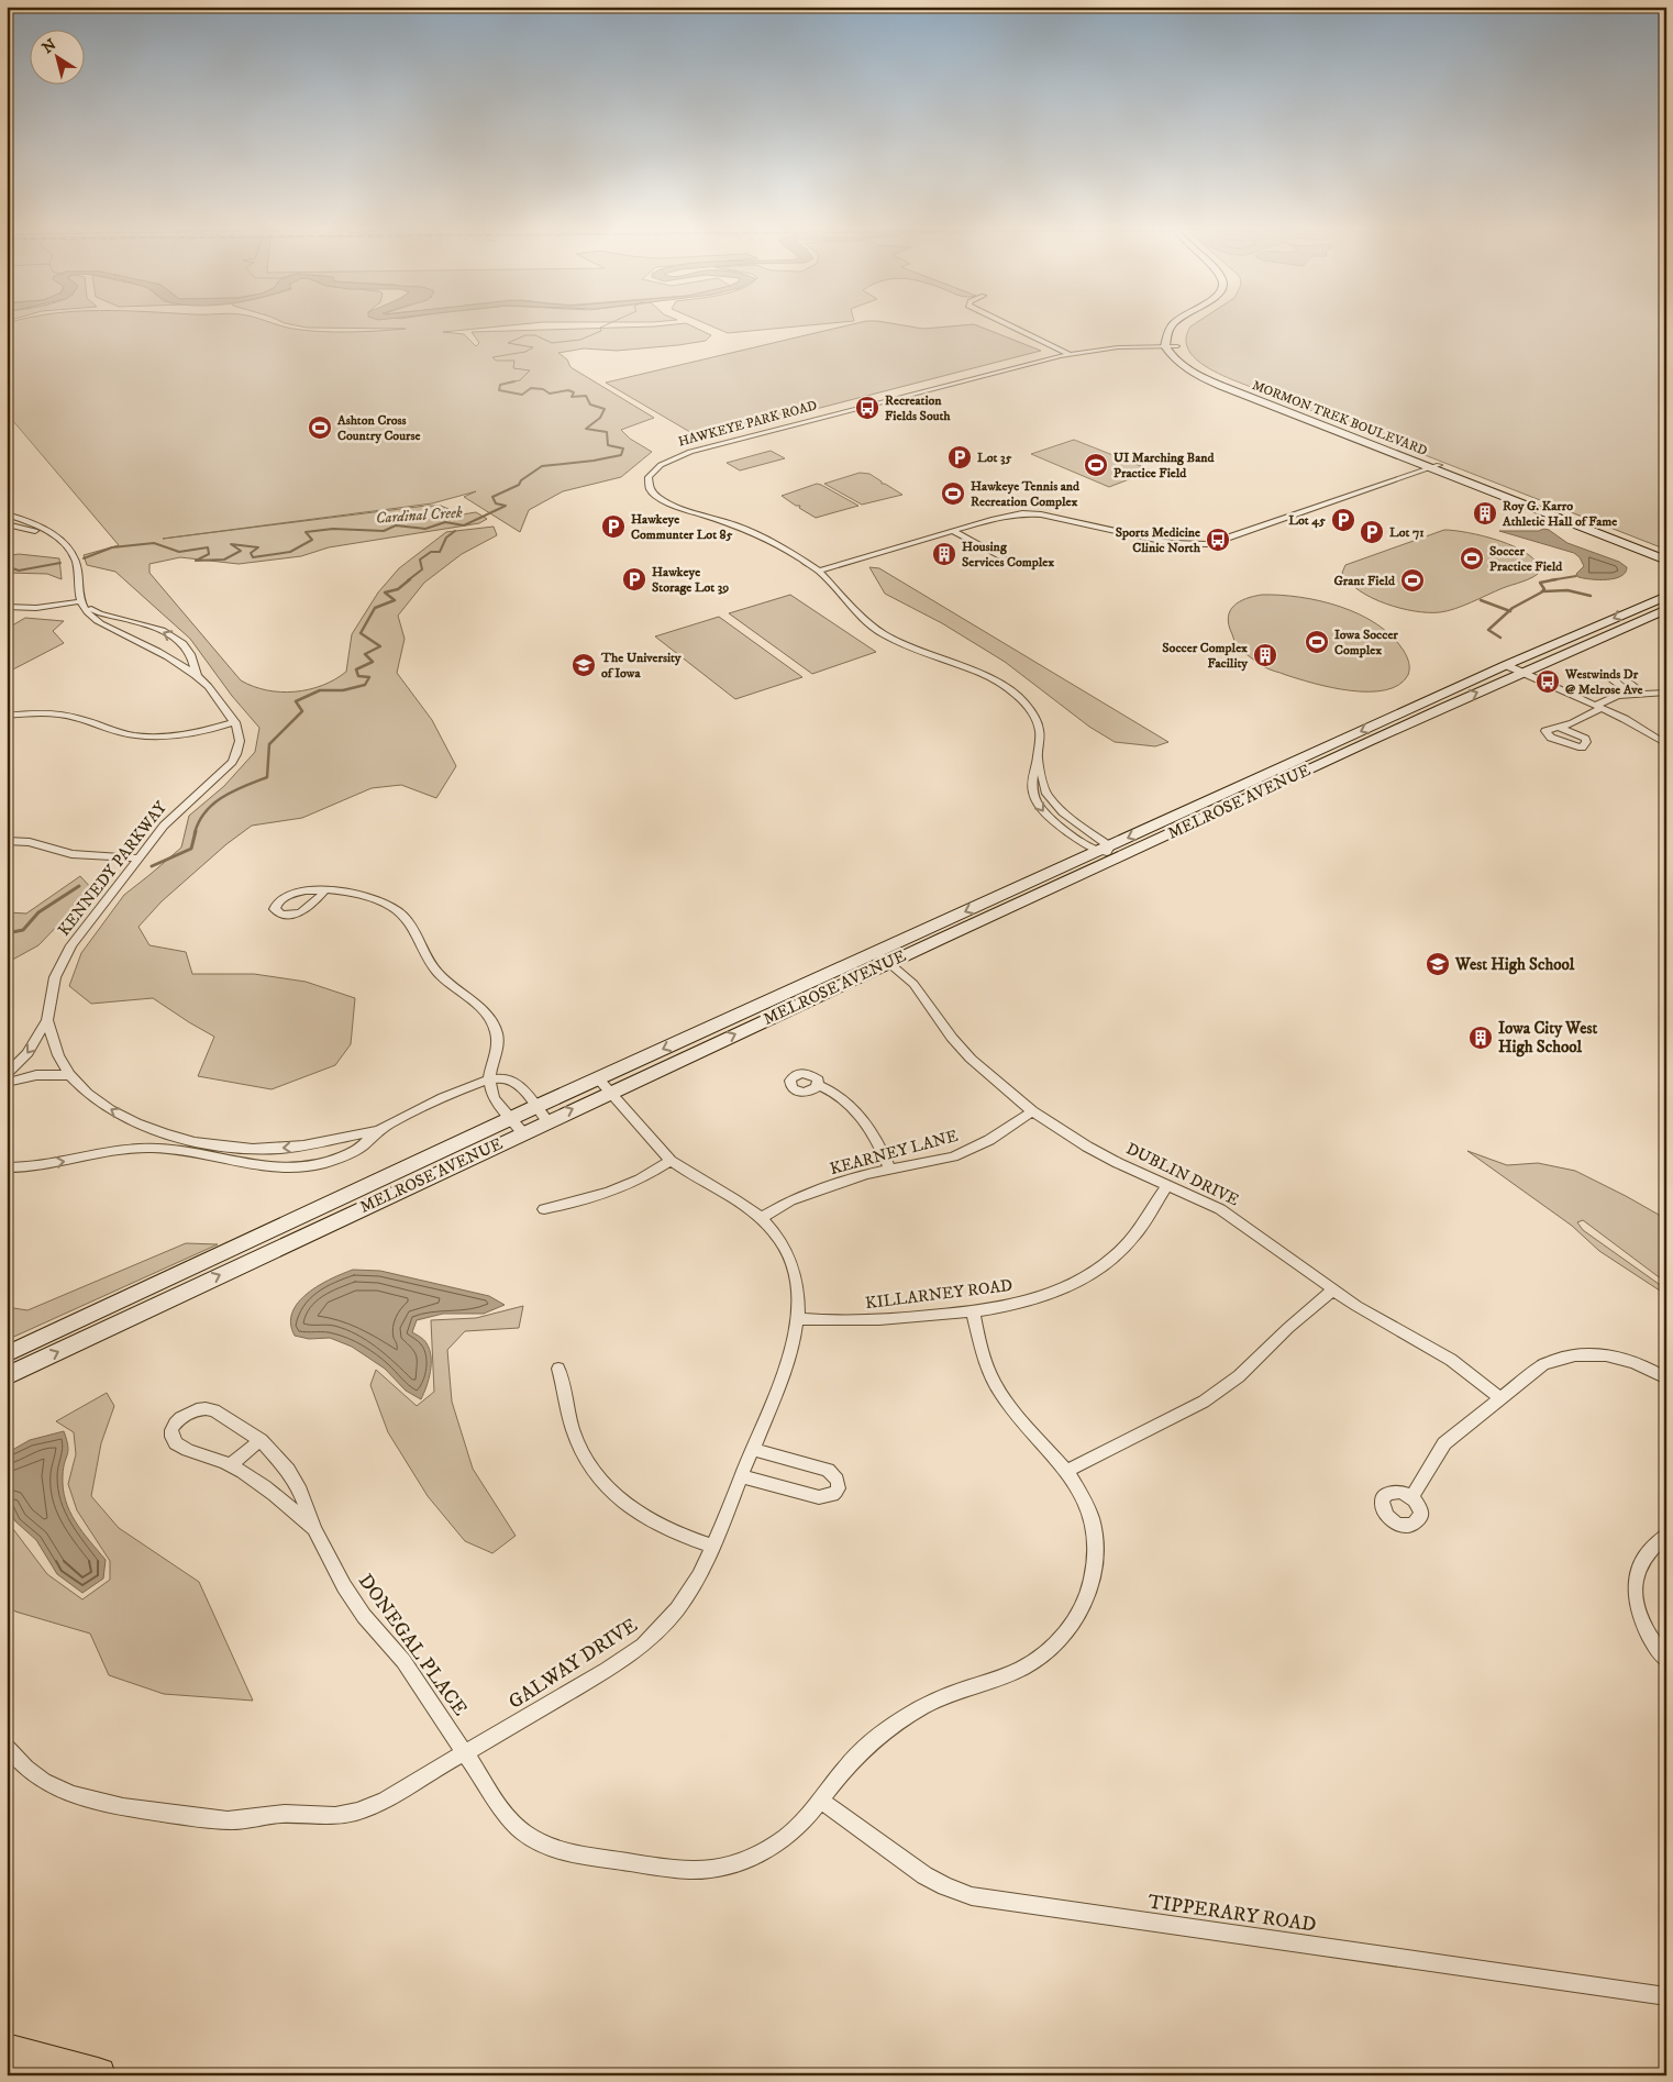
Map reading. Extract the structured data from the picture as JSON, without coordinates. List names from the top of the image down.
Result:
{
  "streets": {
    "main road": ["MORMON TREK BOULEVARD", "MELROSE AVENUE"],
    "street": [
      "HAWKEYE PARK ROAD",
      "KENNEDY PARKWAY",
      "KEARNEY LANE",
      "DUBLIN DRIVE",
      "KILLARNEY ROAD",
      "DONEGAL PLACE",
      "GALWAY DRIVE",
      "TIPPERARY ROAD"
    ]
  },
  "crossings": [
    ["MORMON TREK BOULEVARD", "HAWKEYE PARK ROAD"],
    ["HAWKEYE PARK ROAD", "MELROSE AVENUE"],
    ["MELROSE AVENUE", "KENNEDY PARKWAY"],
    ["MELROSE AVENUE", "DUBLIN DRIVE"],
    ["MELROSE AVENUE", "GALWAY DRIVE"],
    ["KEARNEY LANE", "DUBLIN DRIVE"],
    ["KEARNEY LANE", "GALWAY DRIVE"],
    ["DUBLIN DRIVE", "KILLARNEY ROAD"],
    ["KILLARNEY ROAD", "DONEGAL PLACE"],
    ["KILLARNEY ROAD", "GALWAY DRIVE"],
    ["DONEGAL PLACE", "GALWAY DRIVE"],
    ["DONEGAL PLACE", "TIPPERARY ROAD"]
  ],
  "water": ["Cardinal Creek"],
  "places": {
    "bus stop": ["Recreation Fields South", "Sports Medicine Clinic North", "Westwinds Dr @ Melrose Ave"],
    "sports": [
      "Ashton Cross Country Course",
      "UI Marching Band Practice Field",
      "Hawkeye Tennis and Recreation Complex",
      "Soccer Practice Field",
      "Grant Field",
      "Iowa Soccer Complex"
    ],
    "parking": [
      "Lot 35",
      "Lot 45",
      "Hawkeye Communter Lot 85",
      "Lot 71",
      "Hawkeye Storage Lot 39"
    ],
    "building": [
      "Roy G. Karro Athletic Hall of Fame",
      "Housing Services Complex",
      "Soccer Complex Facility",
      "Iowa City West High School"
    ],
    "school or university": ["The University of Iowa", "West High School"]
  },
  "north": "top left"
}
